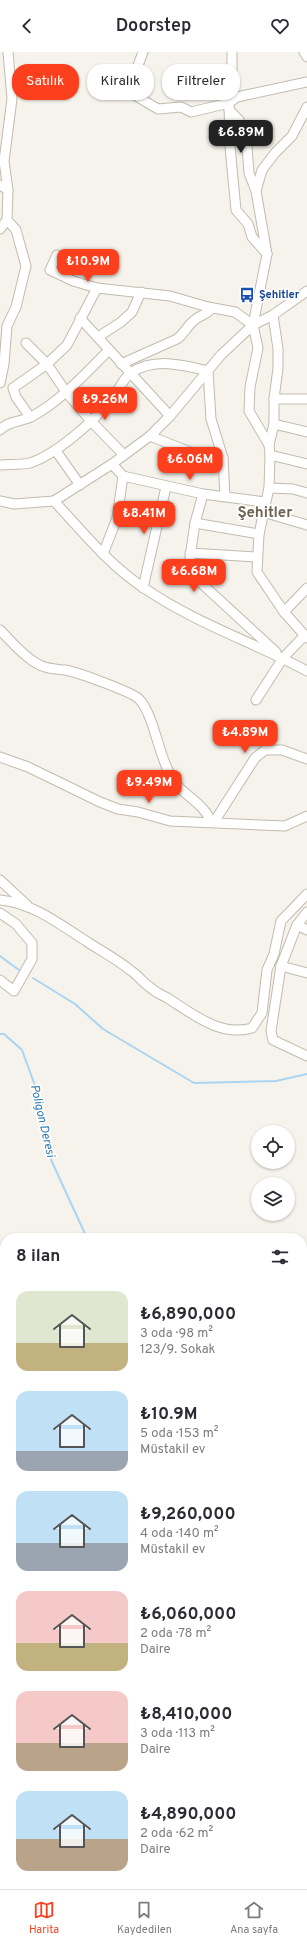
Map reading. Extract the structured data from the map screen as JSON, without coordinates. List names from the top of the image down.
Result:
{
  "districts": ["Şehitler"],
  "water": ["Poligon Deresi"],
  "places": {
    "bus stop": ["Şehitler"]
  },
  "page": {
    "header": "Doorstep",
    "chip": ["Satılık", "Kiralık", "Filtreler"],
    "price": [
      "₺6.89M",
      "₺10.9M",
      "₺9.26M",
      "₺6.06M",
      "₺8.41M",
      "₺6.68M",
      "₺4.89M",
      "₺9.49M"
    ],
    "heading": "8 ilan",
    "list": [
      {
        "name": "₺6,890,000",
        "note": "3 oda · 98 m² · 123/9. Sokak"
      },
      {
        "name": "₺10.9M",
        "note": "5 oda · 153 m² · Müstakil ev"
      },
      {
        "name": "₺9,260,000",
        "note": "4 oda · 140 m² · Müstakil ev"
      },
      {
        "name": "₺6,060,000",
        "note": "2 oda · 78 m² · Daire"
      },
      {
        "name": "₺8,410,000",
        "note": "3 oda · 113 m² · Daire"
      },
      {
        "name": "₺4,890,000",
        "note": "2 oda · 62 m² · Daire"
      }
    ],
    "tabs": ["Harita", "Kaydedilen", "Ana sayfa"]
  }
}
